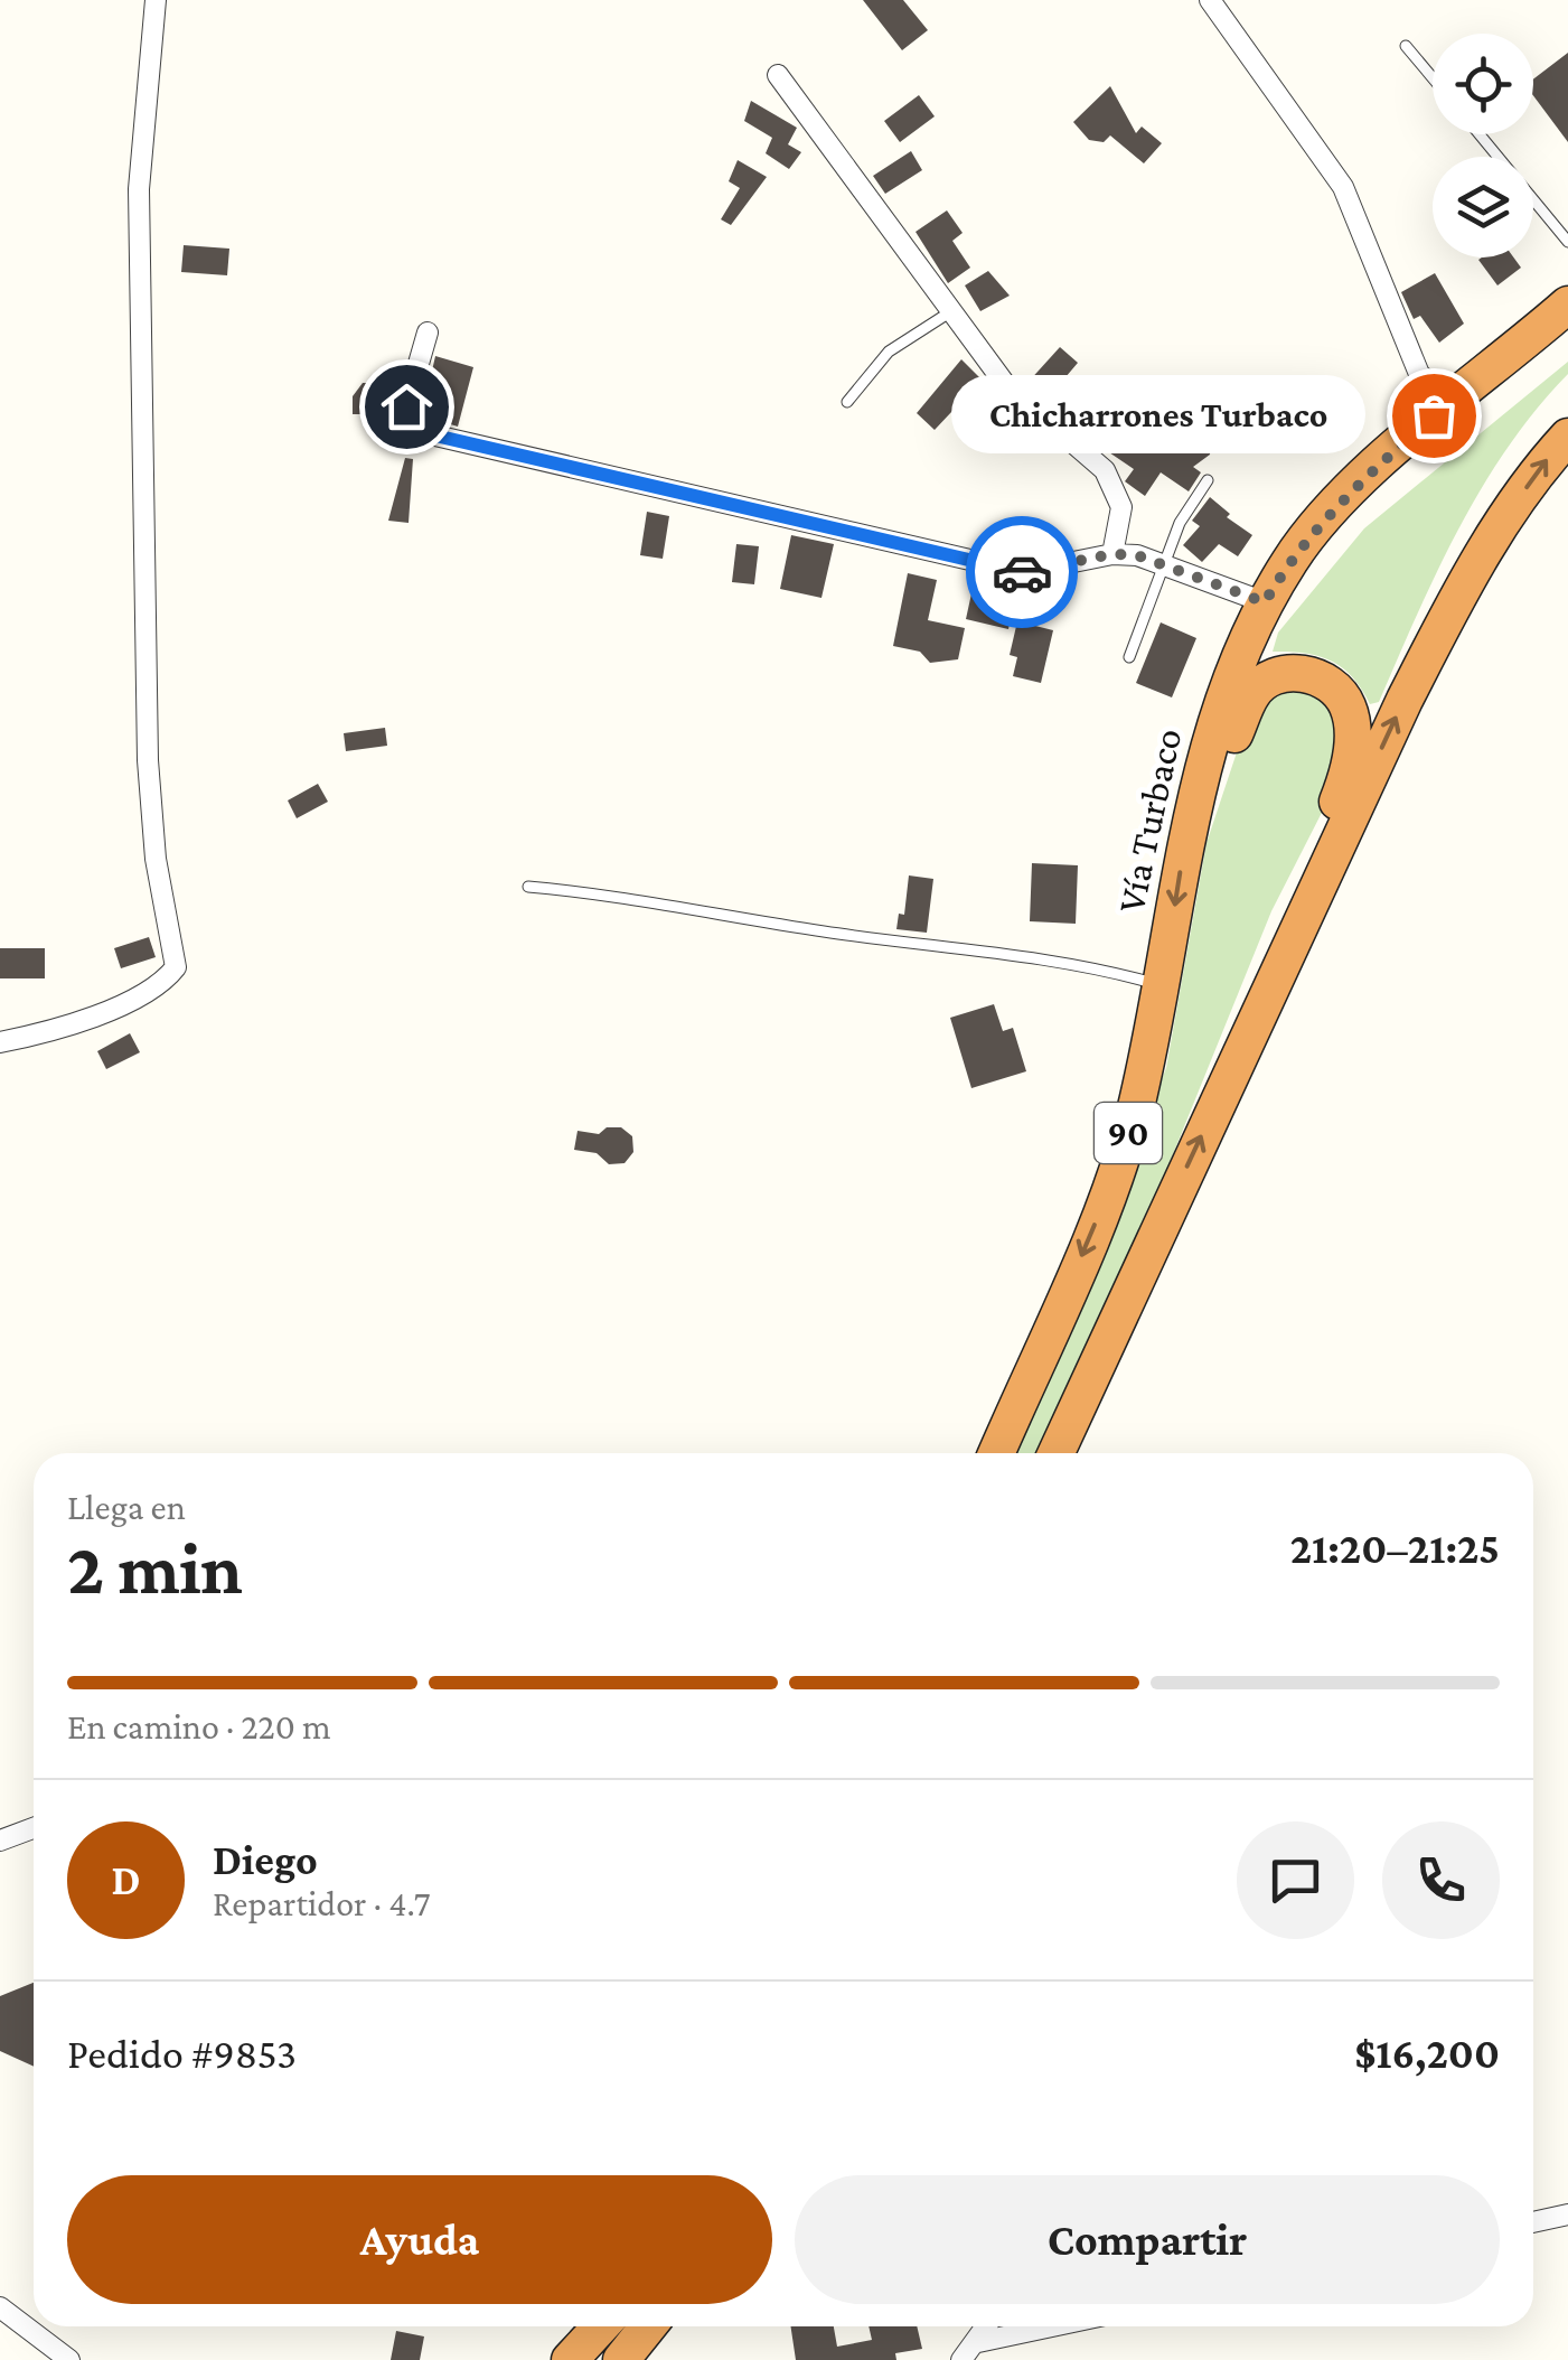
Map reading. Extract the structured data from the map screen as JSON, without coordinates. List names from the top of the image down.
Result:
{
  "streets": {
    "highway": ["Vía Turbaco", "90"]
  },
  "places": ["Chicharrones Turbaco"],
  "page": {
    "bubble": "Chicharrones Turbaco",
    "heading": ["2 min", "Llega en", "21:20–21:25"],
    "panel": [
      "Diego",
      "Repartidor · 4.7",
      "Pedido #9853",
      "$16,200"
    ],
    "bar": "En camino · 220 m",
    "round": "D",
    "buttons": ["Ayuda", "Compartir"]
  }
}
